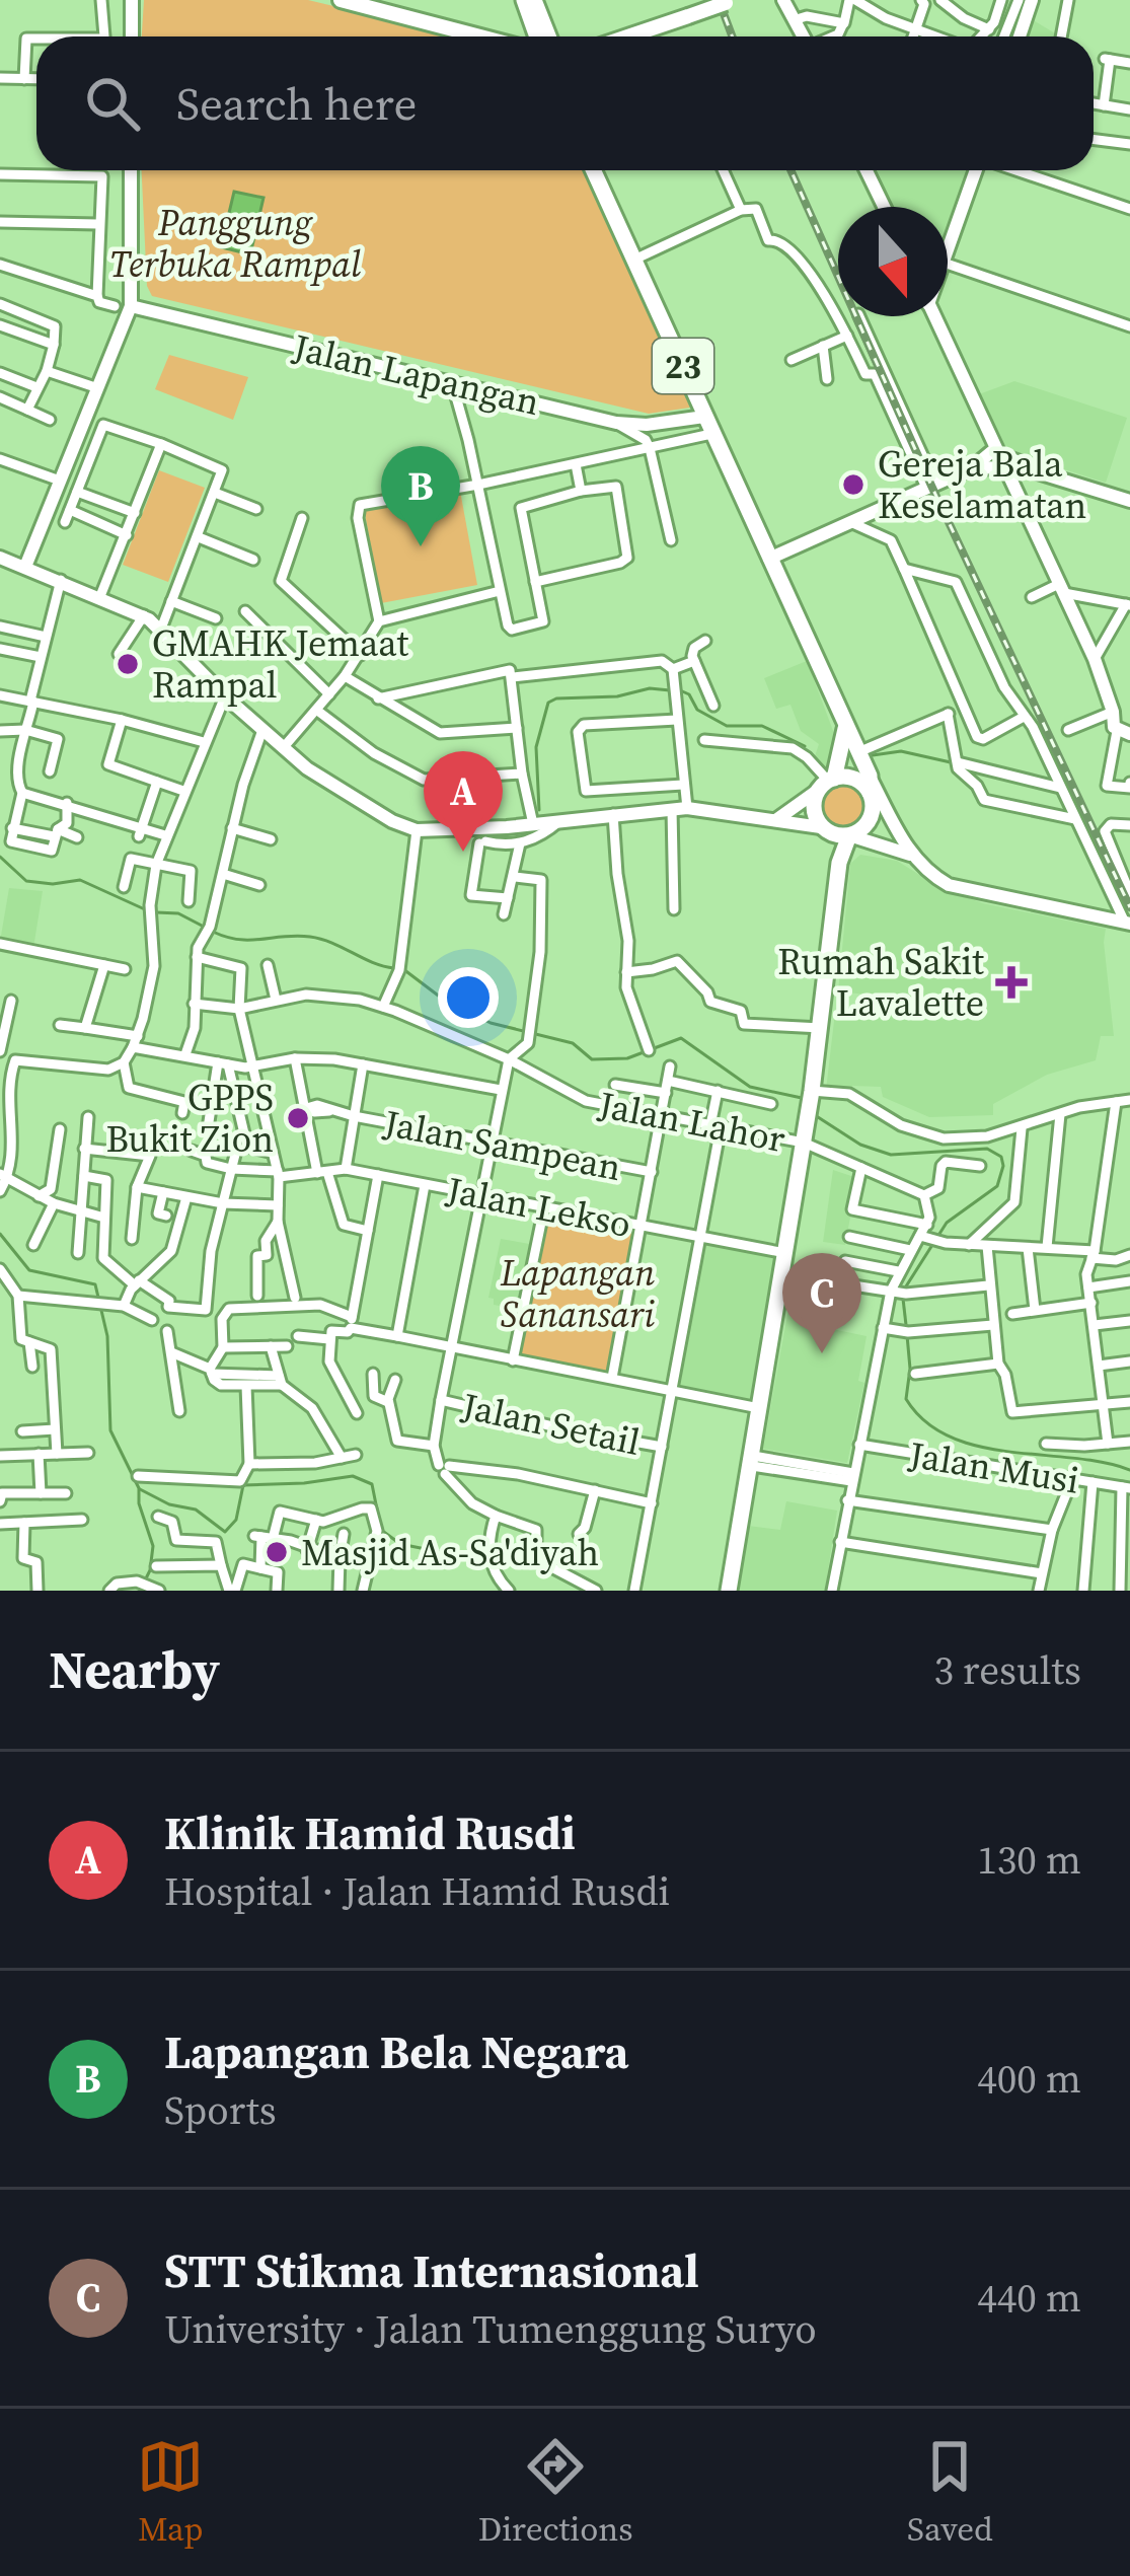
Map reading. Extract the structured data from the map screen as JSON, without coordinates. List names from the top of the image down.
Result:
{
  "streets": {
    "highway": ["23"],
    "street": [
      "Jalan Lapangan",
      "Jalan Lahor",
      "Jalan Sampean",
      "Jalan Lekso",
      "Jalan Setail",
      "Jalan Musi"
    ]
  },
  "crossings": [
    ["23", "Jalan Lapangan"]
  ],
  "parks": ["Panggung Terbuka Rampal", "Lapangan Sanansari"],
  "places": {
    "other": [
      "Gereja Bala Keselamatan",
      "GMAHK Jemaat Rampal",
      "GPPS Bukit Zion",
      "Masjid As-Sa'diyah"
    ],
    "health": ["Rumah Sakit Lavalette"]
  },
  "north": "bottom",
  "page": {
    "search": "Search here",
    "pins": ["B", "A", "C"],
    "heading": ["Nearby", "3 results"],
    "list": [
      {
        "mark": "A",
        "name": "Klinik Hamid Rusdi",
        "note": "Hospital · Jalan Hamid Rusdi",
        "value": "130 m"
      },
      {
        "mark": "B",
        "name": "Lapangan Bela Negara",
        "note": "Sports",
        "value": "400 m"
      },
      {
        "mark": "C",
        "name": "STT Stikma Internasional",
        "note": "University · Jalan Tumenggung Suryo",
        "value": "440 m"
      }
    ],
    "nav": ["Map", "Directions", "Saved"]
  }
}
